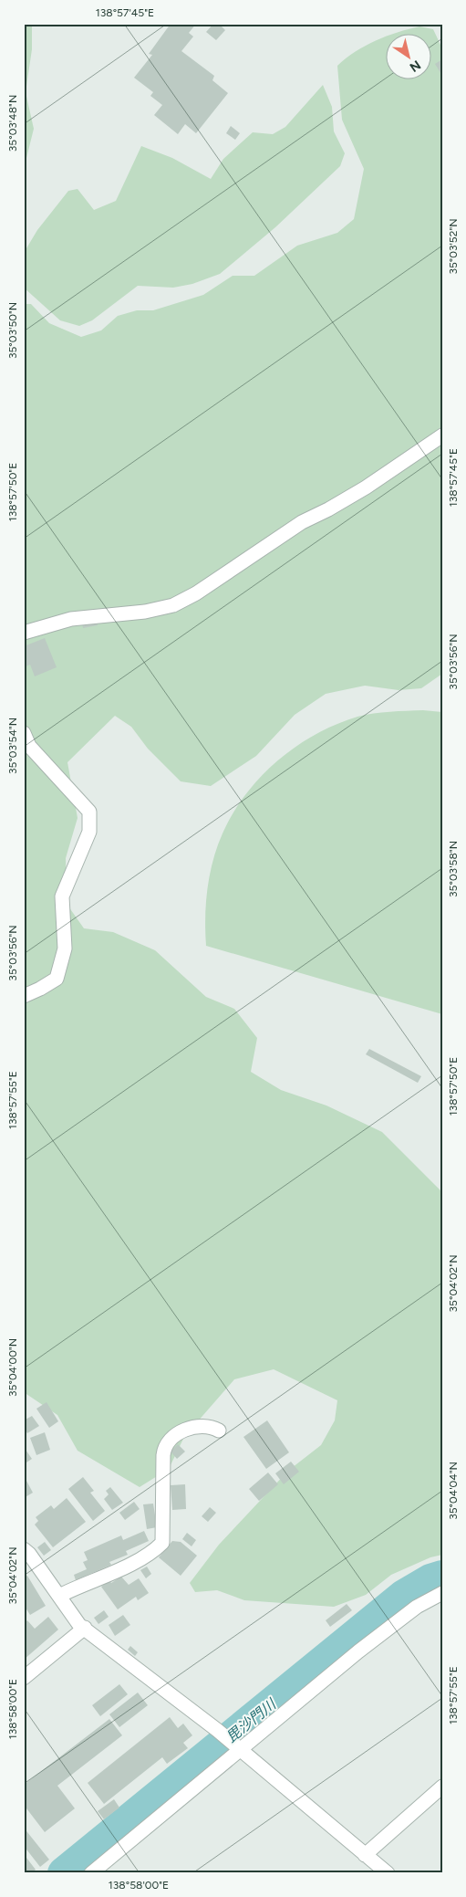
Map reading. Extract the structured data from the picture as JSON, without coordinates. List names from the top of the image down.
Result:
{
  "water": ["毘沙門川"],
  "north": "bottom right",
  "coordinates": [
    "138°57'45\"E",
    "35°03'48\"N",
    "35°03'52\"N",
    "35°03'50\"N",
    "138°57'50\"E",
    "35°03'56\"N",
    "35°03'54\"N",
    "35°03'58\"N",
    "138°57'55\"E",
    "35°04'02\"N",
    "35°04'00\"N",
    "35°04'04\"N",
    "138°58'00\"E"
  ]
}
